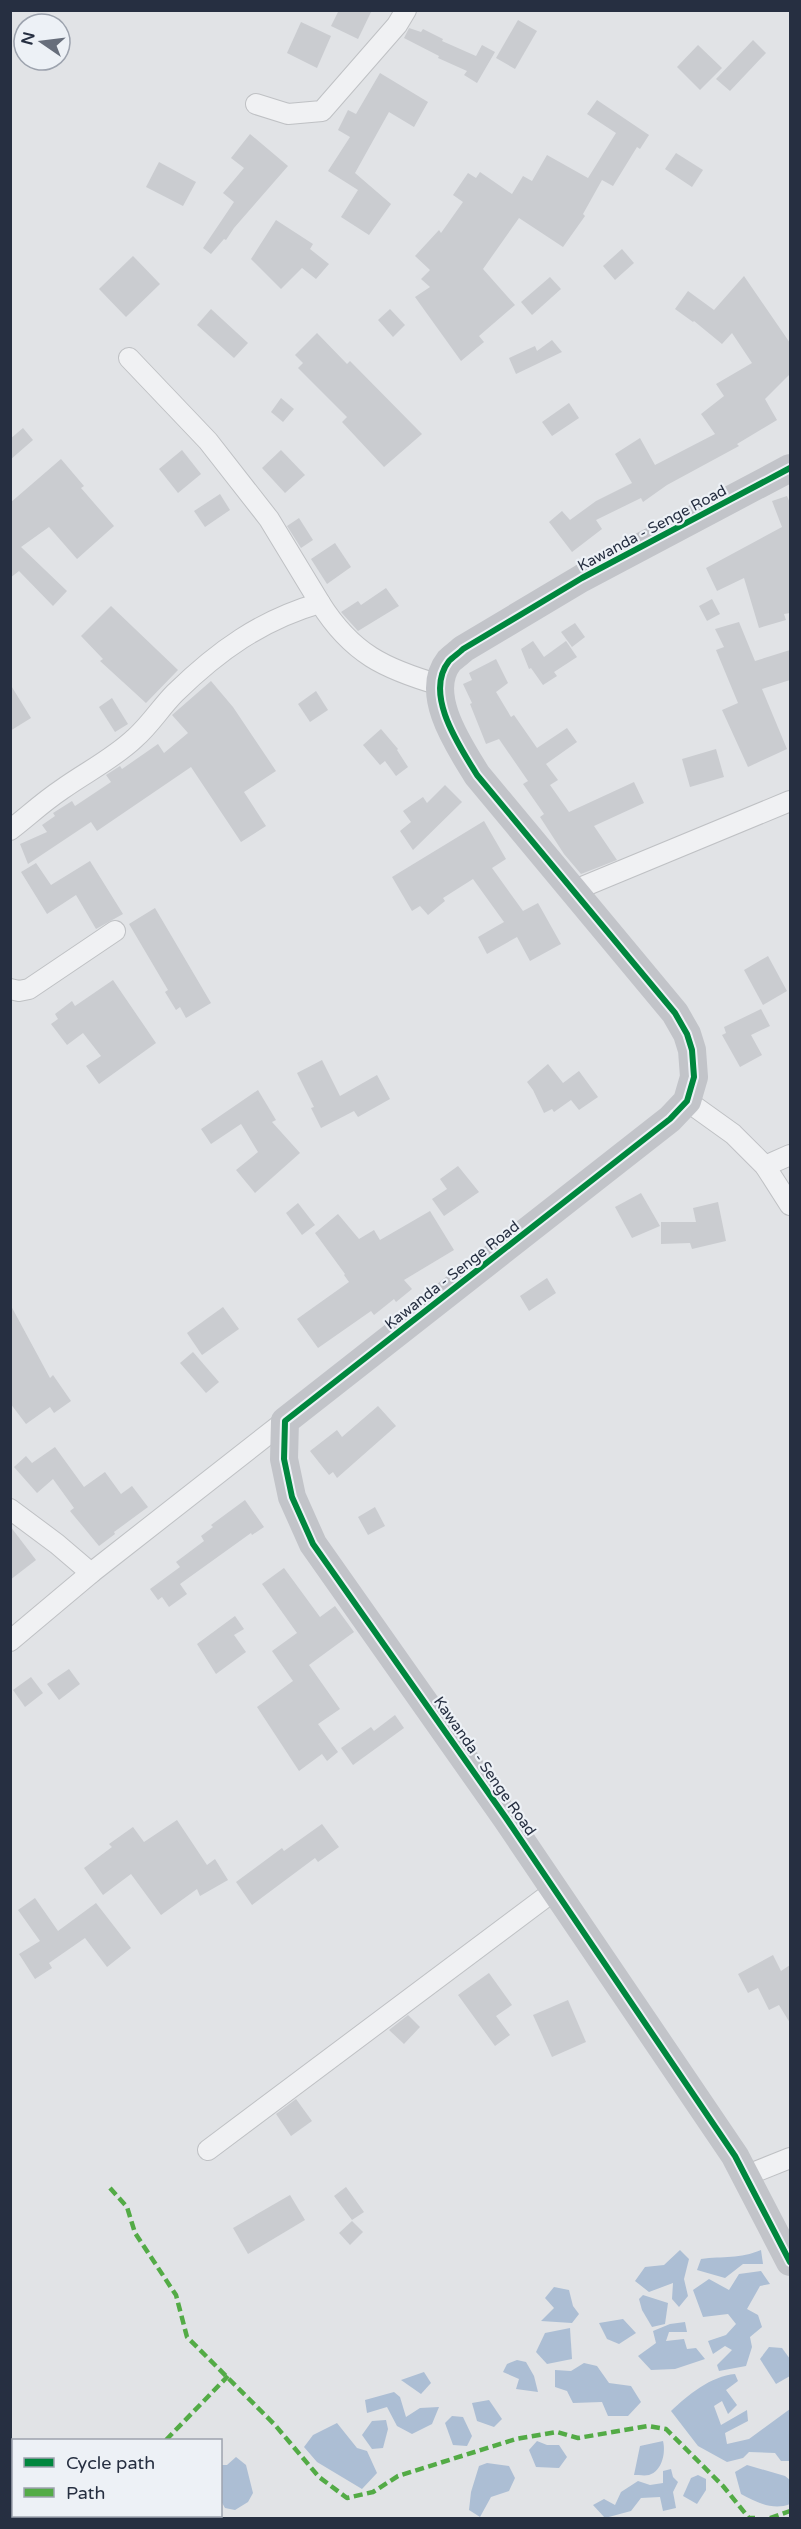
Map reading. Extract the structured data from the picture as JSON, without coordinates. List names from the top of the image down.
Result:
{
  "streets": {
    "street": ["Kawanda - Senge Road"]
  },
  "legend": ["Cycle path", "Path"],
  "north": "left"
}
